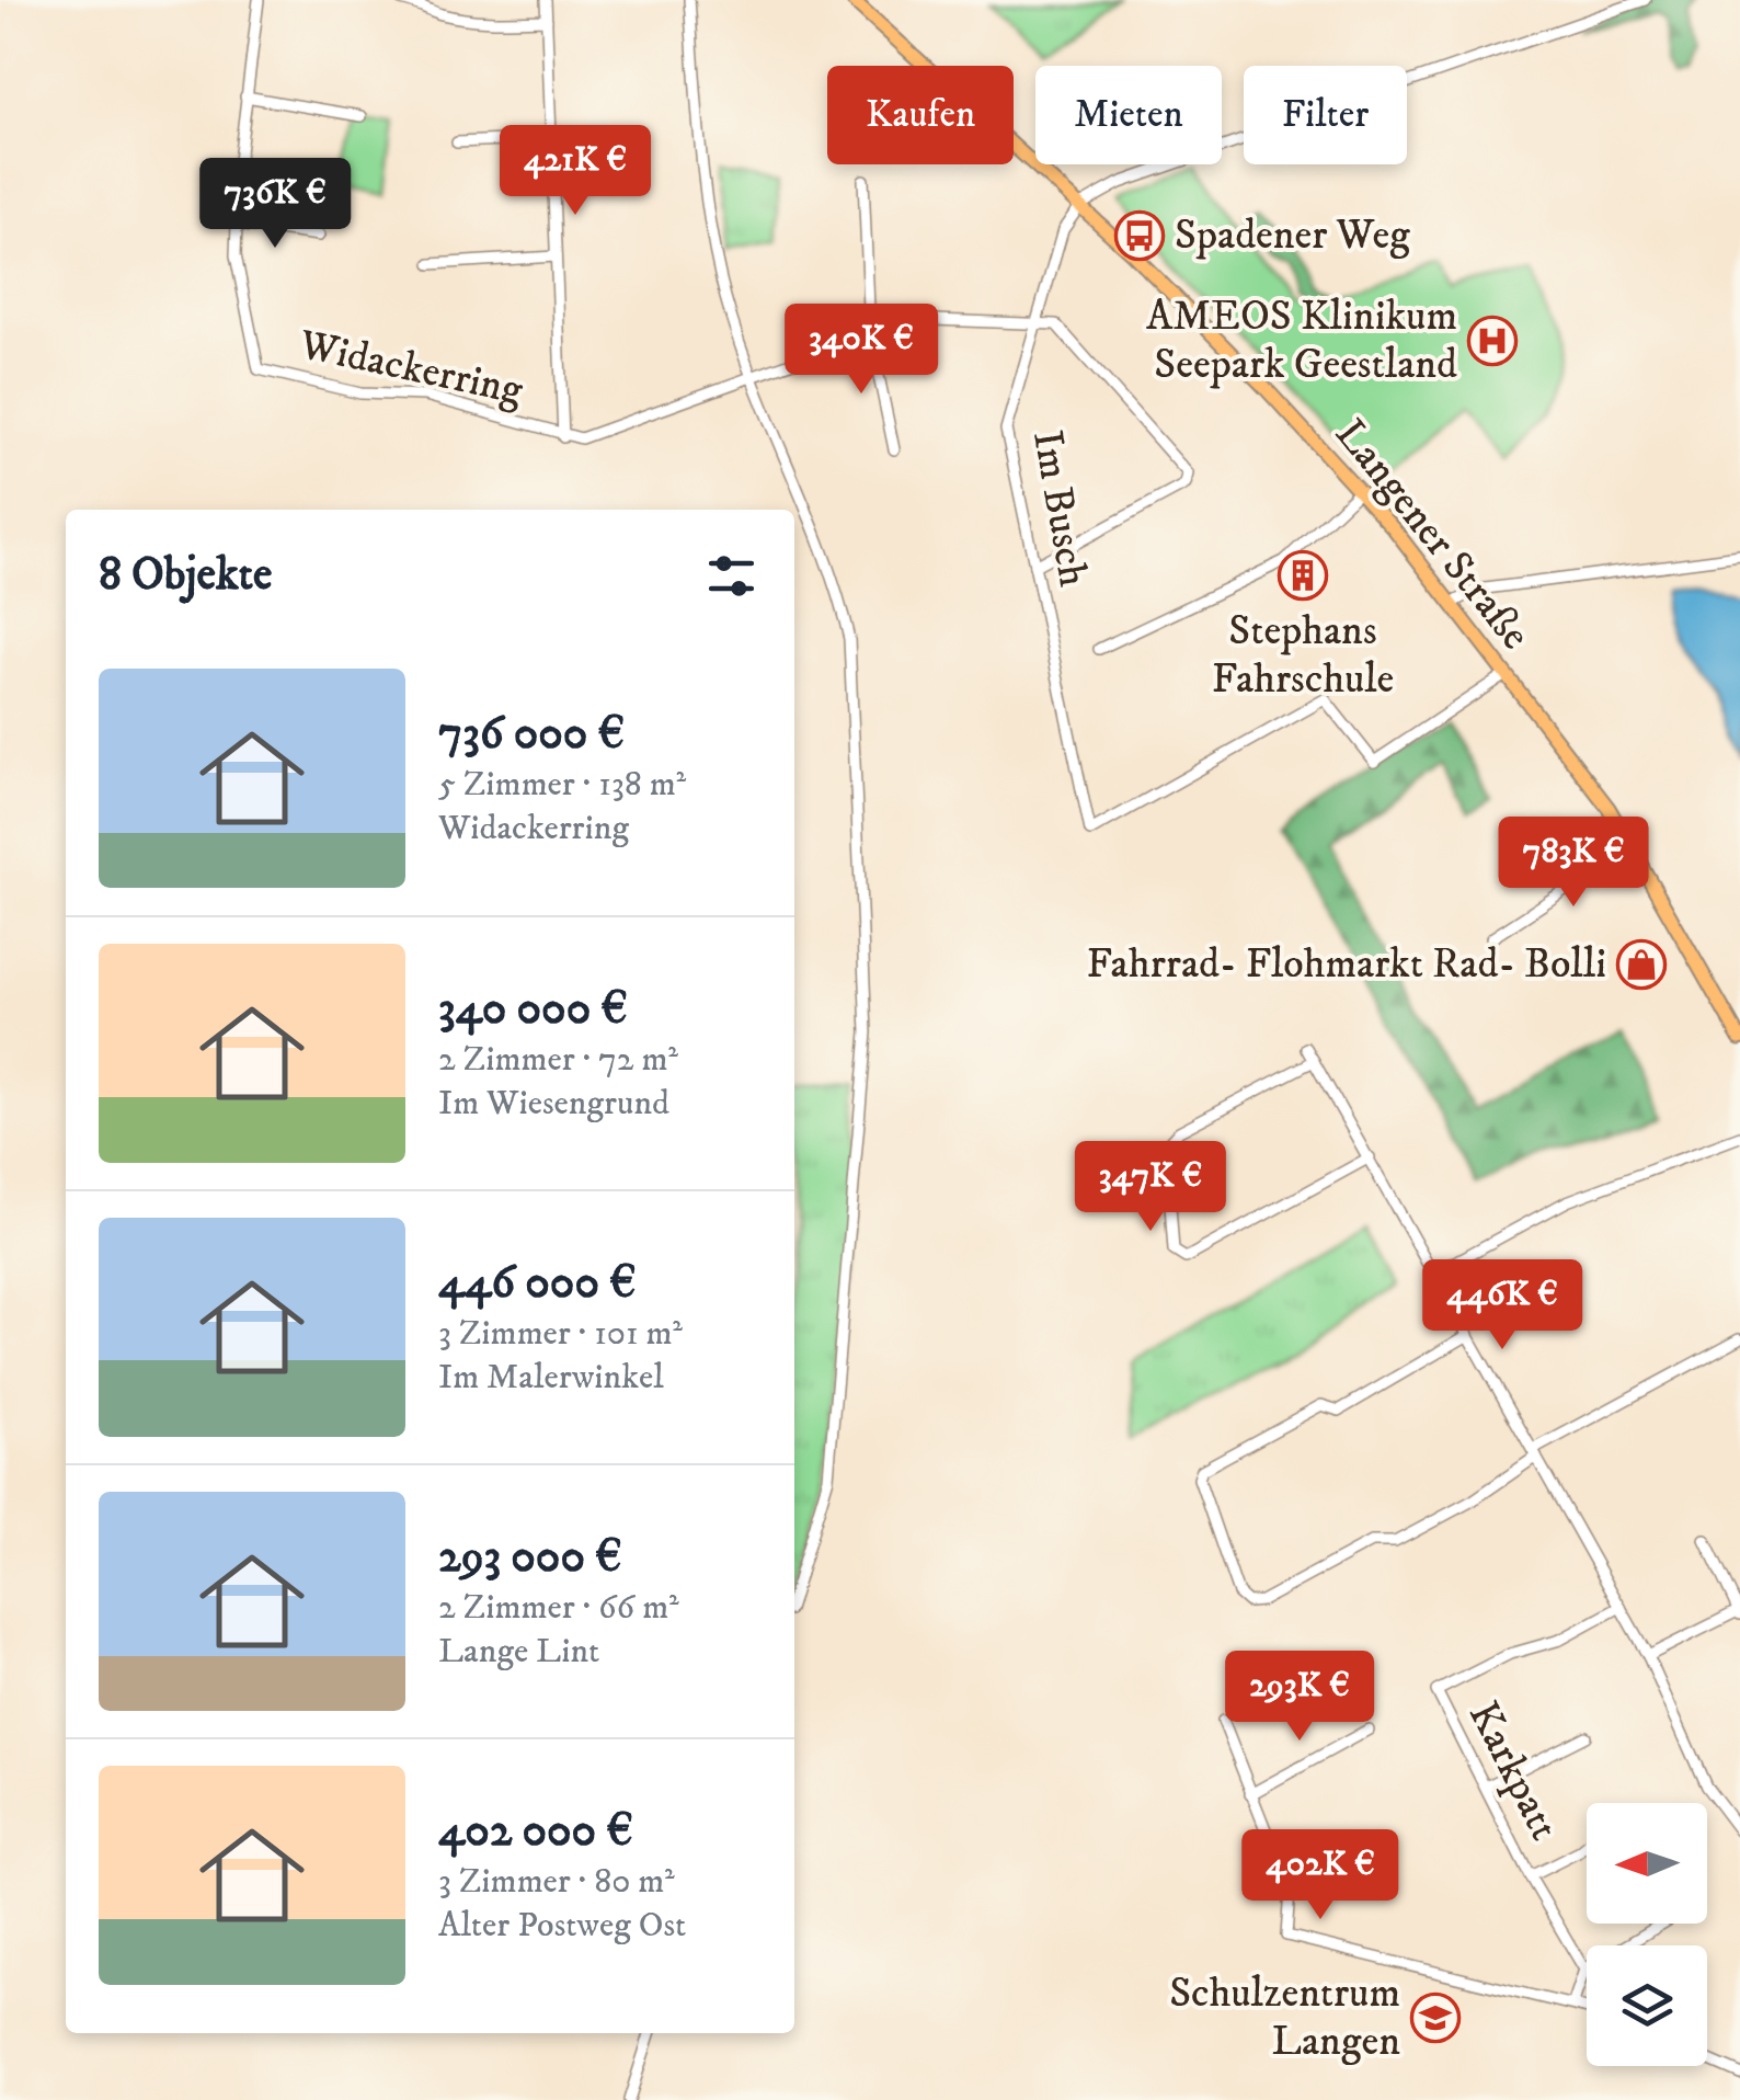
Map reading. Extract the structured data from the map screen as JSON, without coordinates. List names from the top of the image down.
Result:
{
  "streets": {
    "main road": ["Langener Straße"],
    "street": ["Widackerring", "Im Busch", "Karkpatt"]
  },
  "crossings": [
    ["Im Busch", "Langener Straße"]
  ],
  "places": {
    "bus stop": ["Spadener Weg"],
    "hospital": ["AMEOS Klinikum Seepark Geestland"],
    "building": ["Stephans Fahrschule"],
    "shop": ["Fahrrad- Flohmarkt Rad- Bolli"],
    "school or university": ["Schulzentrum Langen"]
  },
  "north": "left",
  "page": {
    "chip": ["Kaufen", "Mieten", "Filter"],
    "price": [
      "421K €",
      "736K €",
      "340K €",
      "783K €",
      "347K €",
      "446K €",
      "293K €",
      "402K €"
    ],
    "heading": "8 Objekte",
    "list": [
      {
        "name": "736 000 €",
        "note": "5 Zimmer · 138 m² · Widackerring"
      },
      {
        "name": "340 000 €",
        "note": "2 Zimmer · 72 m² · Im Wiesengrund"
      },
      {
        "name": "446 000 €",
        "note": "3 Zimmer · 101 m² · Im Malerwinkel"
      },
      {
        "name": "293 000 €",
        "note": "2 Zimmer · 66 m² · Lange Lint"
      },
      {
        "name": "402 000 €",
        "note": "3 Zimmer · 80 m² · Alter Postweg Ost"
      }
    ]
  }
}
